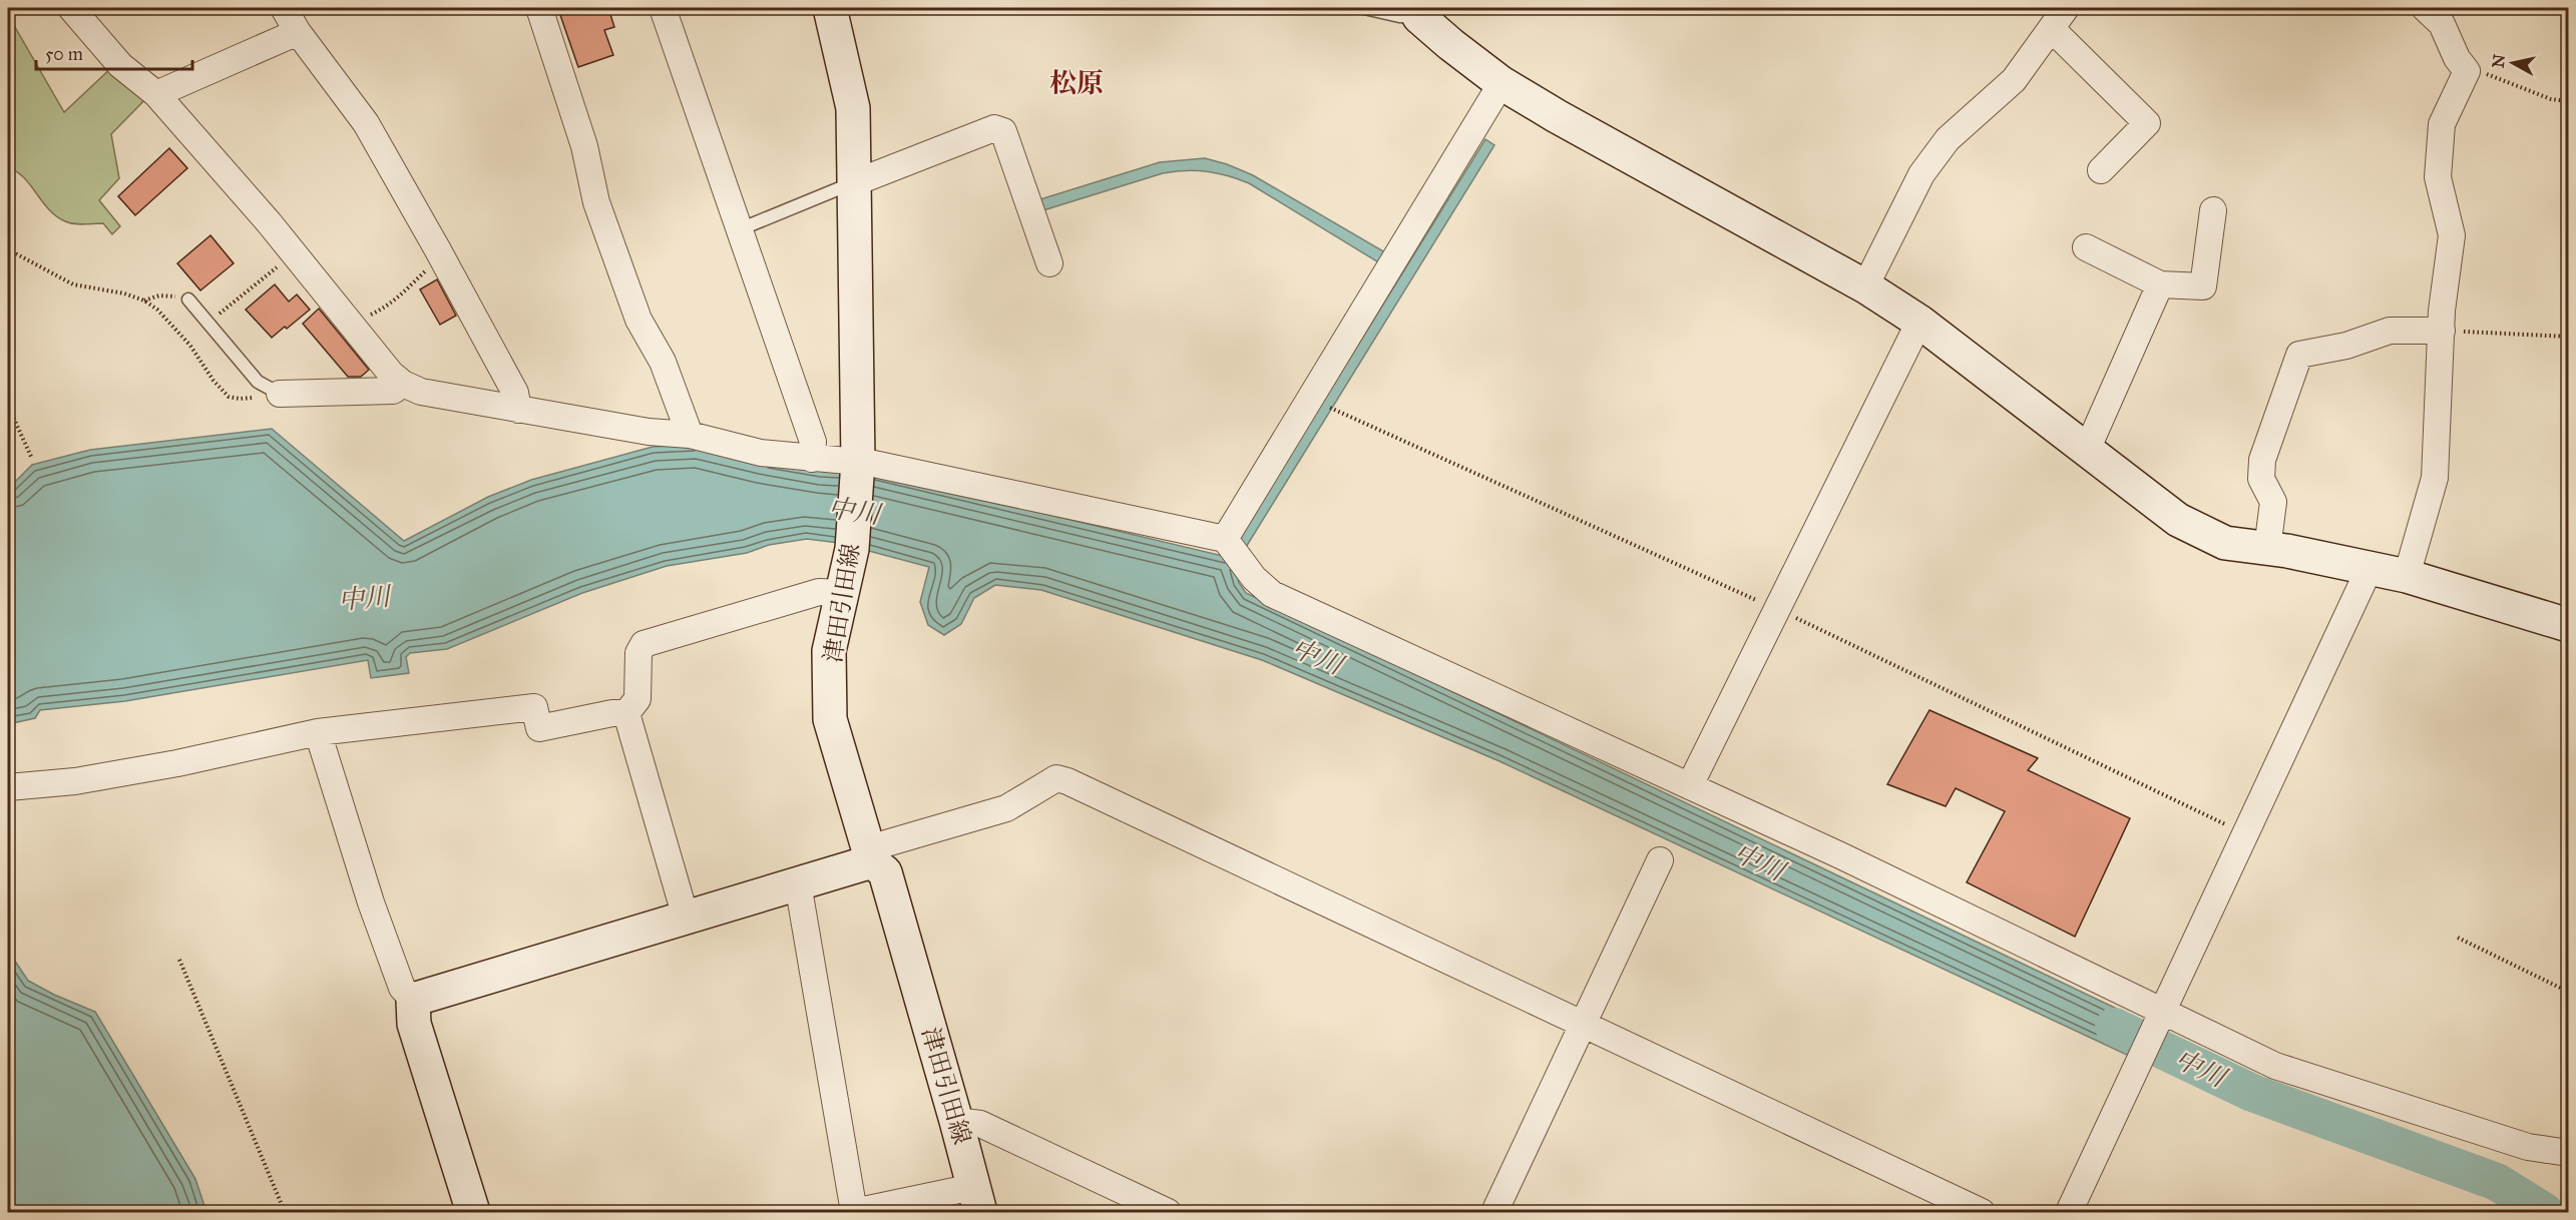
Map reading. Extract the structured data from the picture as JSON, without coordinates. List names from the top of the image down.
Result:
{
  "streets": {
    "street": ["津田引田線"]
  },
  "districts": ["松原"],
  "water": ["中川"],
  "scale_bar": "50 m",
  "north": "left"
}
